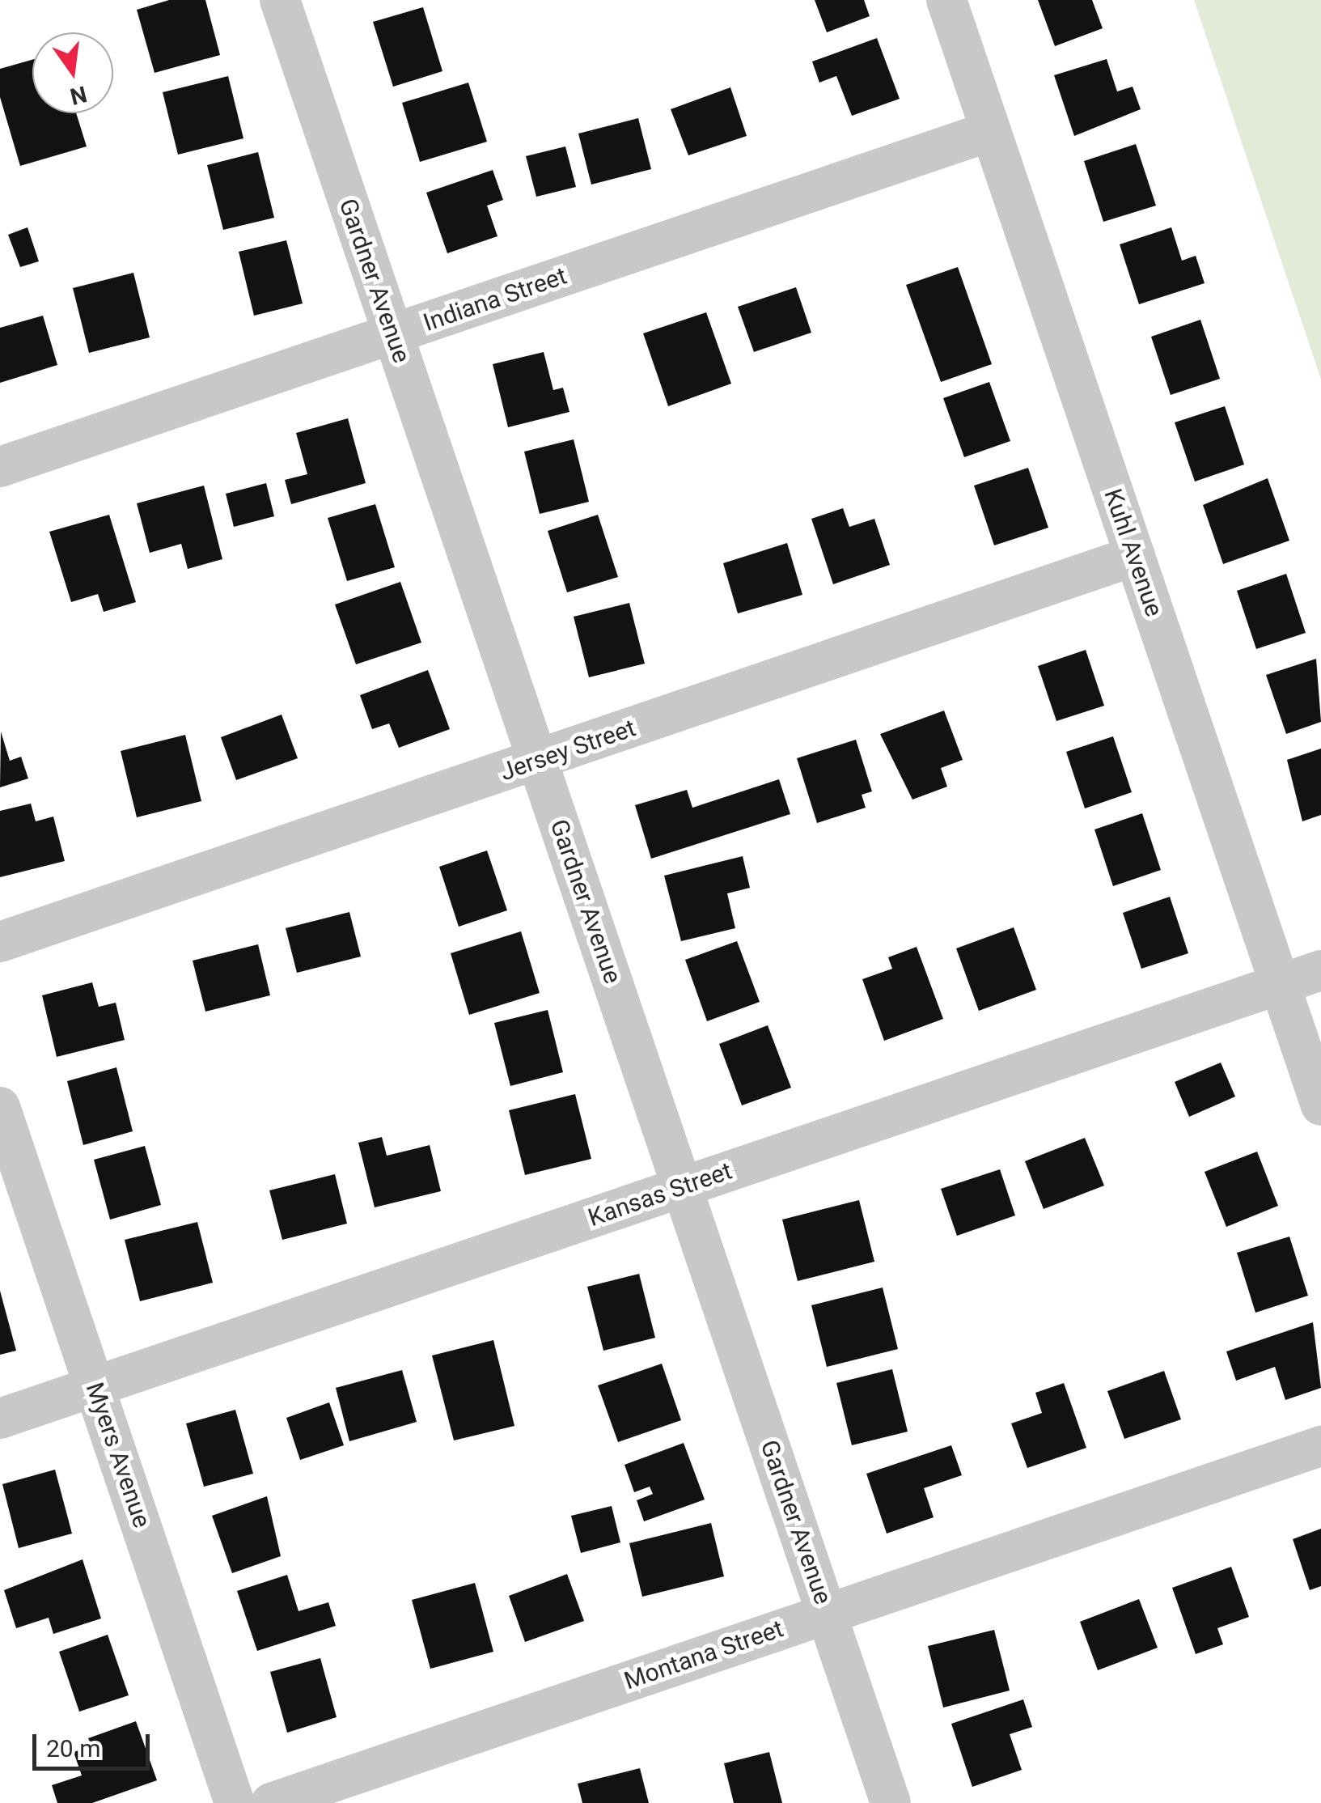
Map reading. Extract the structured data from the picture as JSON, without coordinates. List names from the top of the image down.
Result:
{
  "streets": {
    "street": [
      "Gardner Avenue",
      "Indiana Street",
      "Kuhl Avenue",
      "Jersey Street",
      "Kansas Street",
      "Myers Avenue",
      "Montana Street"
    ]
  },
  "crossings": [
    ["Gardner Avenue", "Indiana Street"],
    ["Gardner Avenue", "Jersey Street"],
    ["Gardner Avenue", "Kansas Street"],
    ["Gardner Avenue", "Montana Street"],
    ["Indiana Street", "Kuhl Avenue"],
    ["Kuhl Avenue", "Jersey Street"],
    ["Kuhl Avenue", "Kansas Street"],
    ["Kansas Street", "Myers Avenue"]
  ],
  "scale_bar": "20 m",
  "north": "bottom"
}
